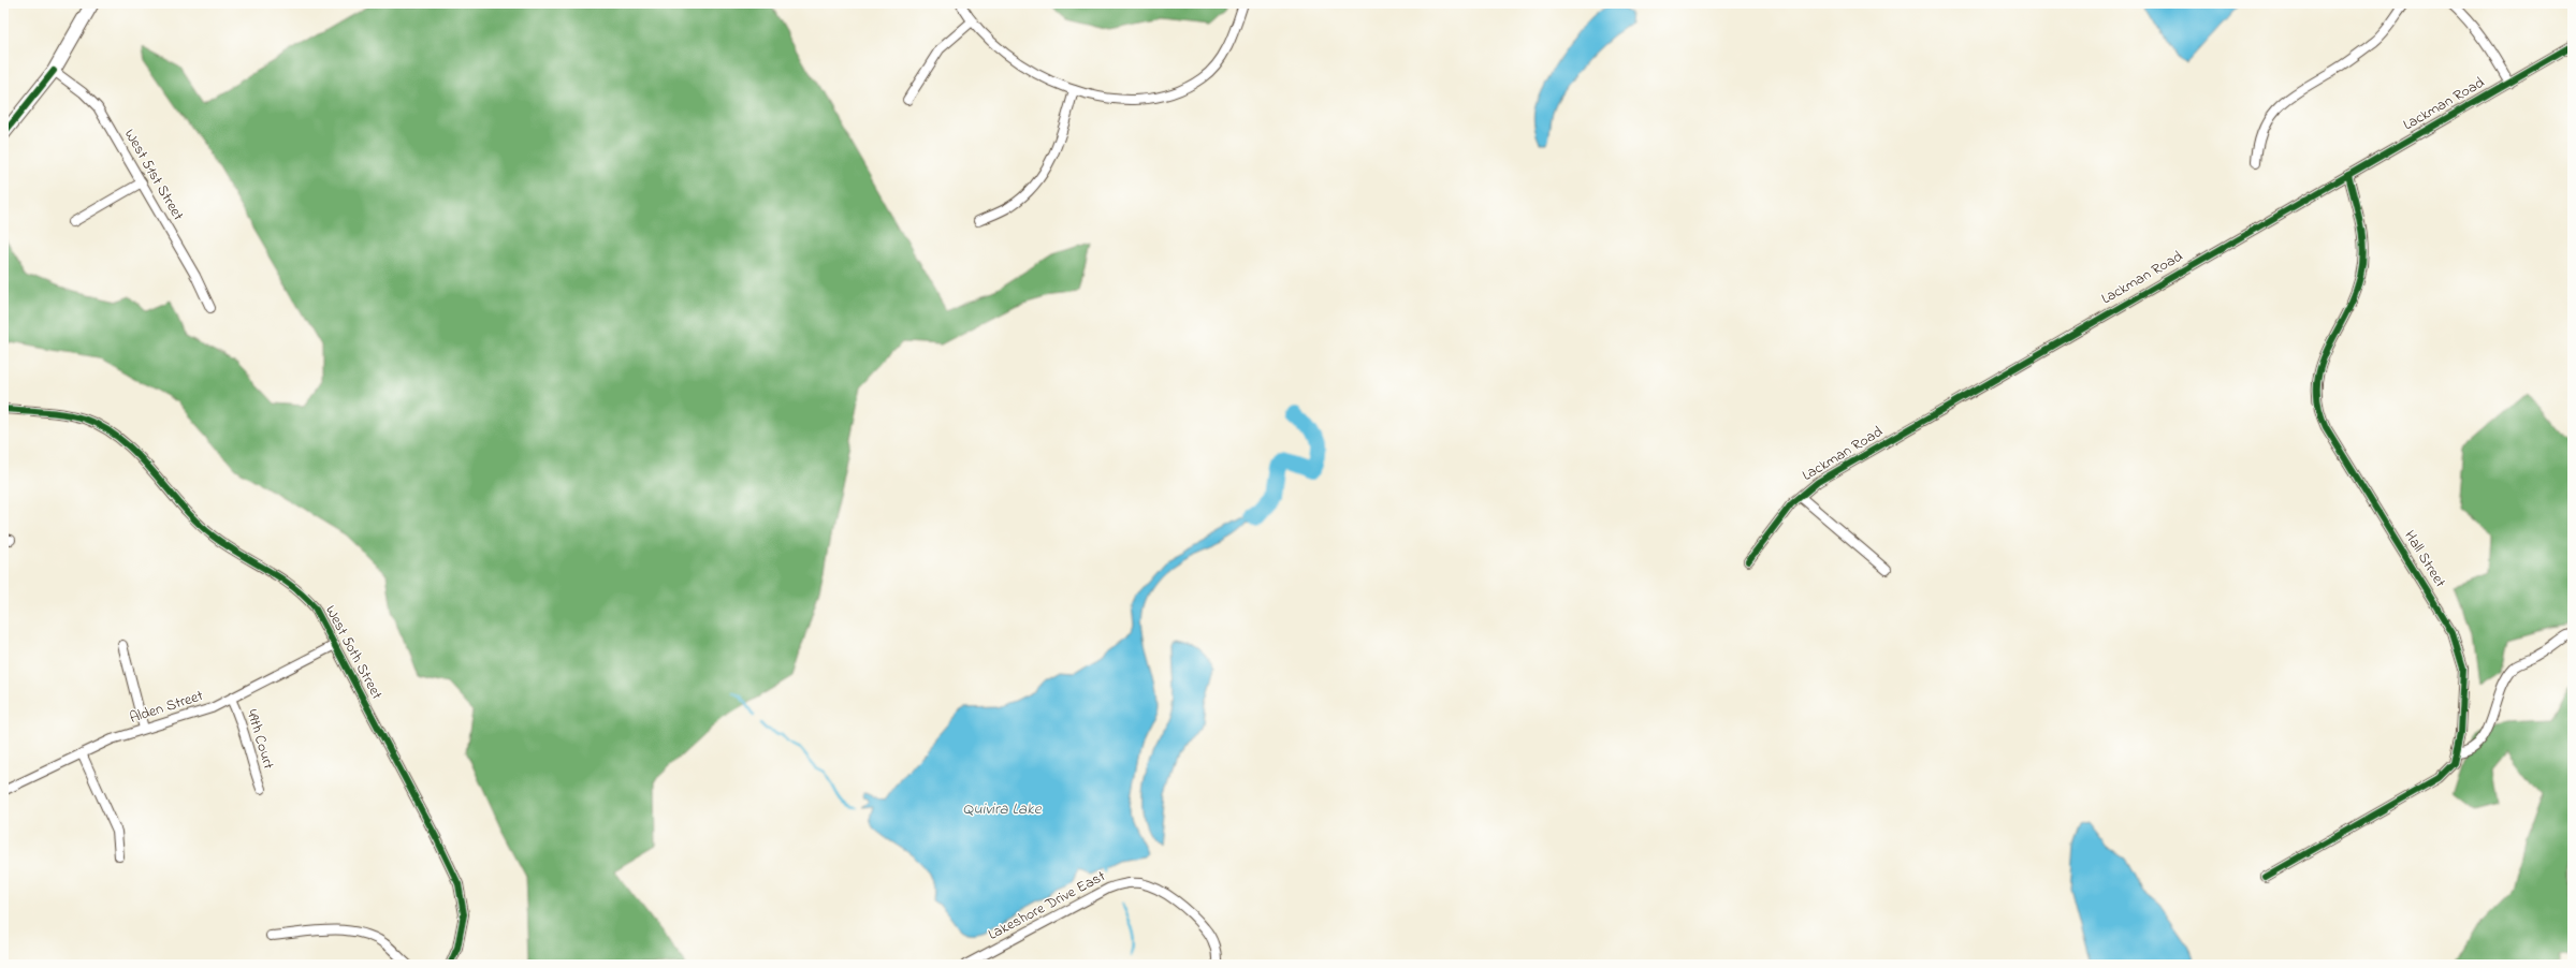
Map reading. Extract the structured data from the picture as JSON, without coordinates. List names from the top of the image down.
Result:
{
  "streets": {
    "street": [
      "Lackman Road",
      "West 51st Street",
      "Hall Street",
      "West 50th Street",
      "Alden Street",
      "49th Court",
      "Lakeshore Drive East"
    ]
  },
  "crossings": [
    ["Lackman Road", "Hall Street"],
    ["West 50th Street", "Alden Street"],
    ["Alden Street", "49th Court"]
  ],
  "water": ["Quivira Lake"]
}
